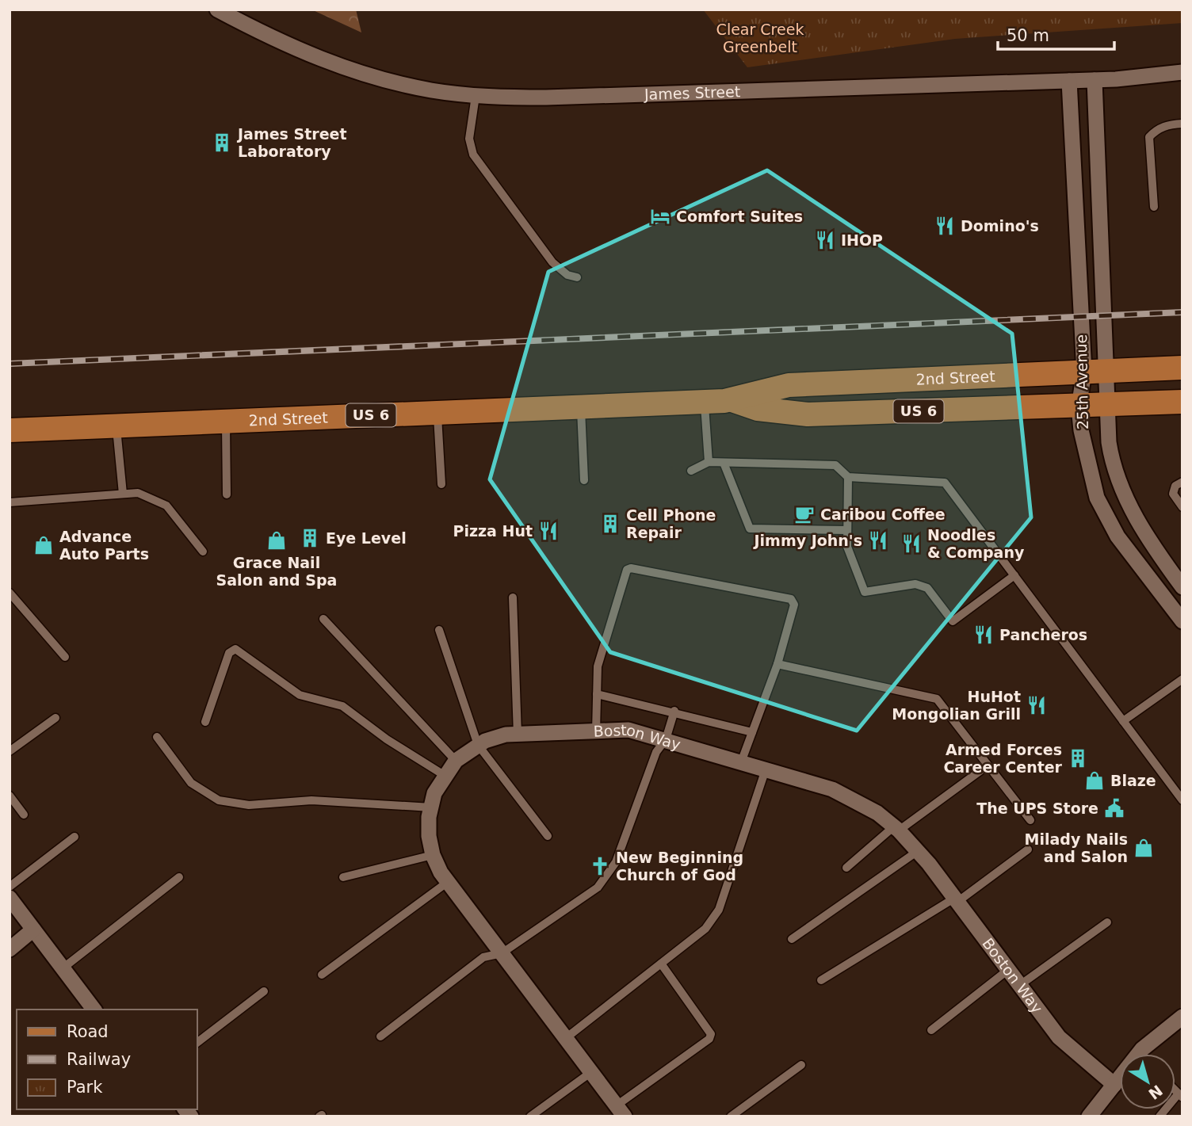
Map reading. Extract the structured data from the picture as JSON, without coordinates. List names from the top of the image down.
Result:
{
  "streets": {
    "main road": ["2nd Street", "US 6"],
    "street": ["James Street", "25th Avenue", "Boston Way"]
  },
  "crossings": [
    ["James Street", "25th Avenue"],
    ["2nd Street", "25th Avenue"]
  ],
  "parks": ["Clear Creek Greenbelt"],
  "places": {
    "building": [
      "James Street Laboratory",
      "Cell Phone Repair",
      "Eye Level",
      "Armed Forces Career Center"
    ],
    "hotel": ["Comfort Suites"],
    "restaurant": [
      "Domino's",
      "IHOP",
      "Pizza Hut",
      "Jimmy John's",
      "Noodles & Company",
      "Pancheros",
      "HuHot Mongolian Grill"
    ],
    "cafe": ["Caribou Coffee"],
    "shop": [
      "Grace Nail Salon and Spa",
      "Advance Auto Parts",
      "Blaze",
      "Milady Nails and Salon"
    ],
    "public building": ["The UPS Store"],
    "church": ["New Beginning Church of God"]
  },
  "legend": ["Road", "Railway", "Park"],
  "scale_bar": "50 m",
  "north": "bottom right"
}
